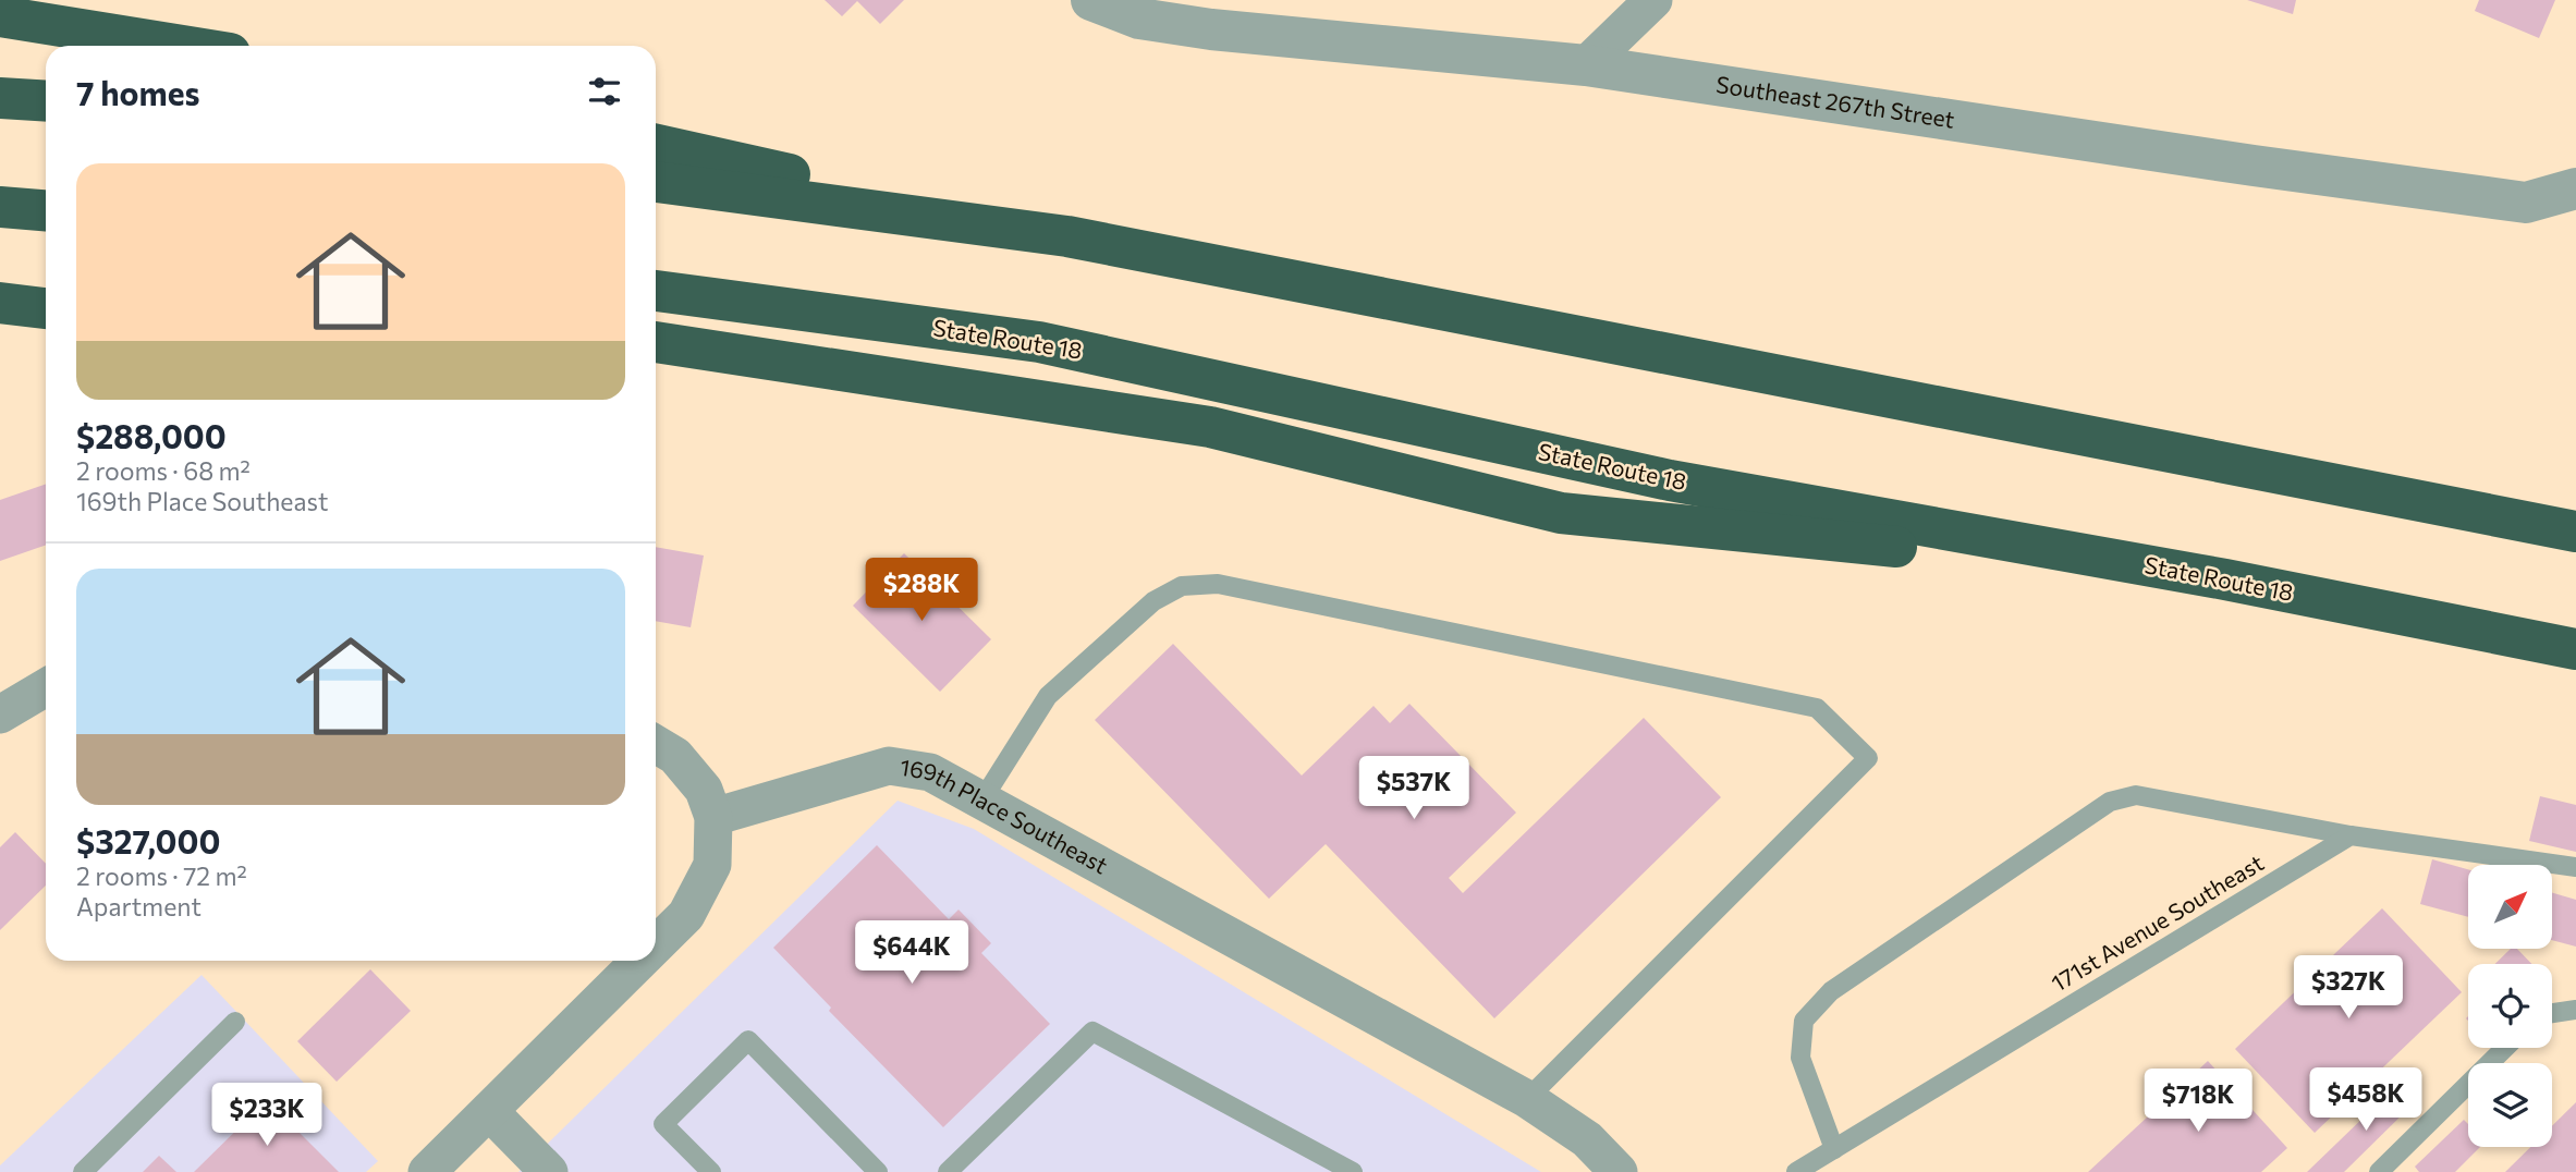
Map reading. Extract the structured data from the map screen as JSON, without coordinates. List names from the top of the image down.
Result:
{
  "streets": {
    "highway": ["State Route 18"],
    "street": ["Southeast 267th Street", "169th Place Southeast"],
    "lane": ["171st Avenue Southeast"]
  },
  "north": "top right",
  "page": {
    "heading": "7 homes",
    "list": [
      {
        "name": "$288,000",
        "note": "2 rooms · 68 m² · 169th Place Southeast"
      },
      {
        "name": "$327,000",
        "note": "2 rooms · 72 m² · Apartment"
      }
    ],
    "price": [
      "$288K",
      "$537K",
      "$644K",
      "$327K",
      "$458K",
      "$718K",
      "$233K"
    ]
  }
}
